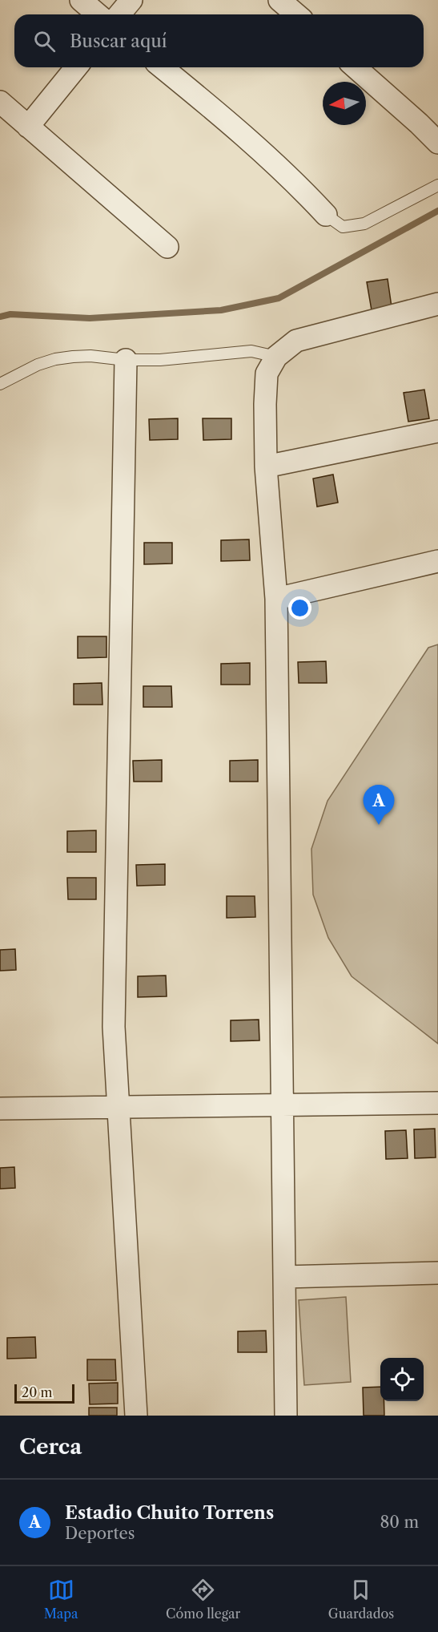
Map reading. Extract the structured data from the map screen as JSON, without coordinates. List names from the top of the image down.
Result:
{
  "scale_bar": "20 m",
  "north": "left",
  "page": {
    "search": "Buscar aquí",
    "pins": "A",
    "scale": "20 m",
    "heading": "Cerca",
    "list": [
      {
        "mark": "A",
        "name": "Estadio Chuito Torrens",
        "note": "Deportes",
        "value": "80 m"
      }
    ],
    "nav": ["Mapa", "Cómo llegar", "Guardados"]
  }
}
